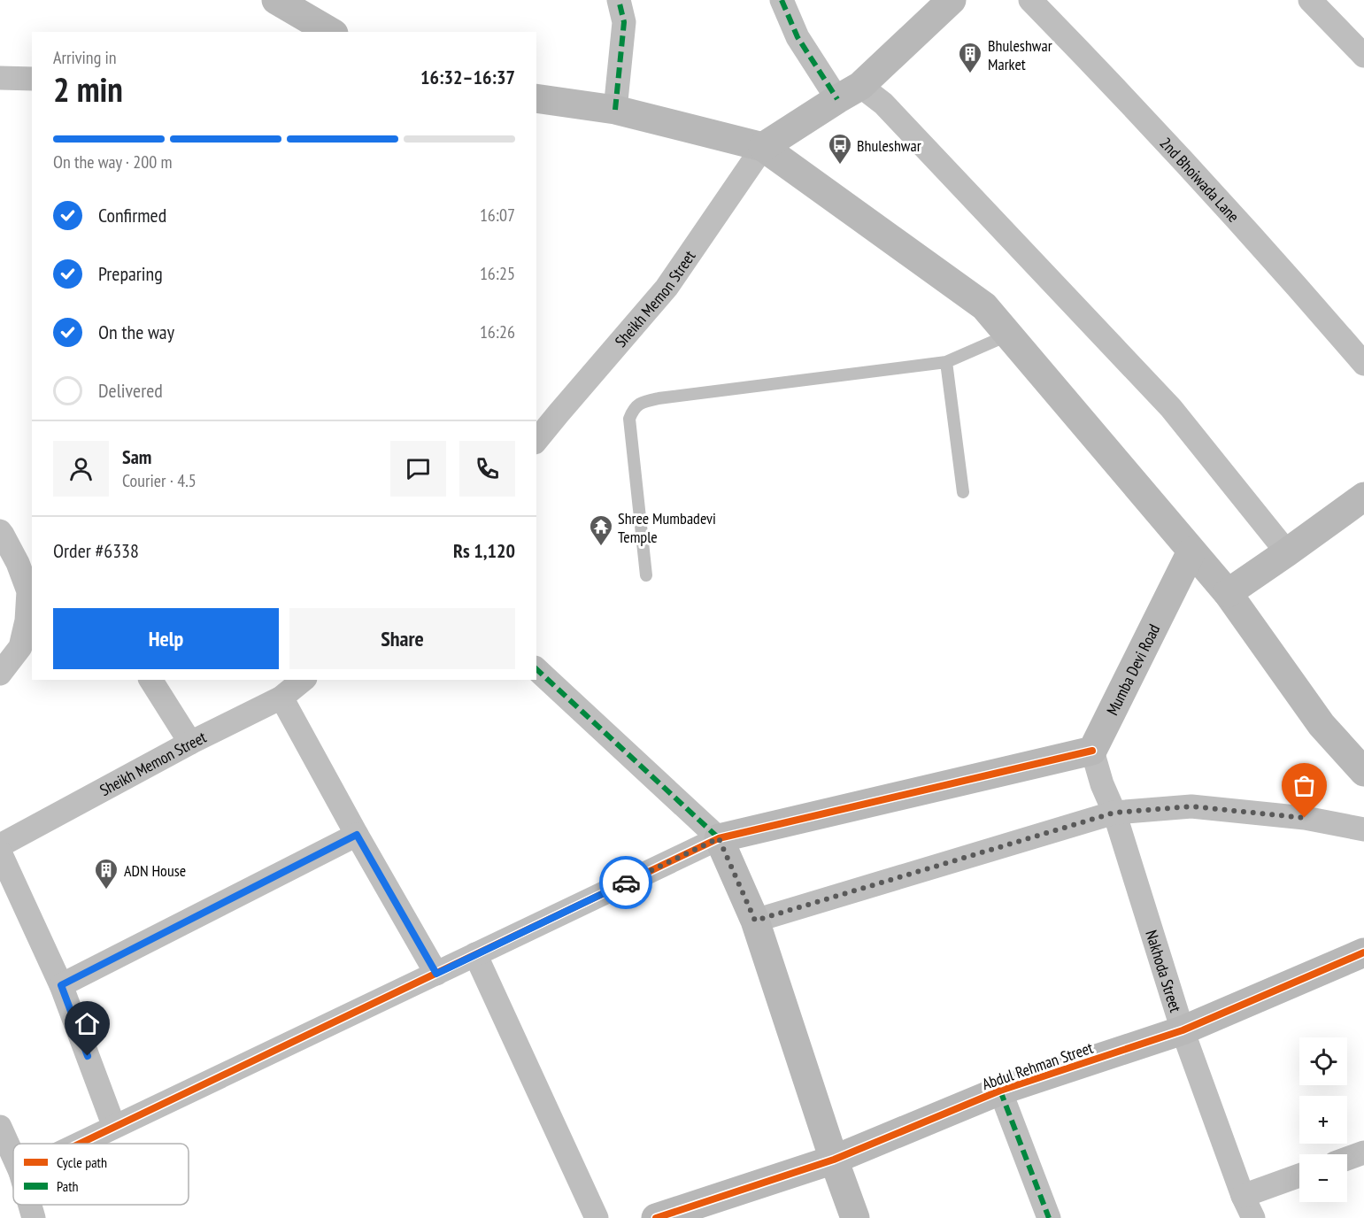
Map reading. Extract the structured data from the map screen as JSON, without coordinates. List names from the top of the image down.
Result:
{
  "streets": {
    "street": [
      "2nd Bhoiwada Lane",
      "Sheikh Memon Street",
      "Mumba Devi Road",
      "Nakhoda Street",
      "Abdul Rehman Street"
    ]
  },
  "crossings": [
    ["Mumba Devi Road", "Nakhoda Street"],
    ["Nakhoda Street", "Abdul Rehman Street"]
  ],
  "places": {
    "building": ["Bhuleshwar Market", "ADN House"],
    "bus stop": ["Bhuleshwar"],
    "temple": ["Shree Mumbadevi Temple"]
  },
  "legend": ["Cycle path", "Path"],
  "page": {
    "heading": ["2 min", "Arriving in", "16:32–16:37"],
    "panel": [
      "Sam",
      "Courier · 4.5",
      "Order #6338",
      "Rs 1,120"
    ],
    "bar": "On the way · 200 m",
    "list": [
      ["Confirmed", "16:07"],
      ["Preparing", "16:25"],
      ["On the way", "16:26"],
      "Delivered"
    ],
    "buttons": ["Help", "Share"],
    "map_buttons": ["+", "−"]
  }
}
